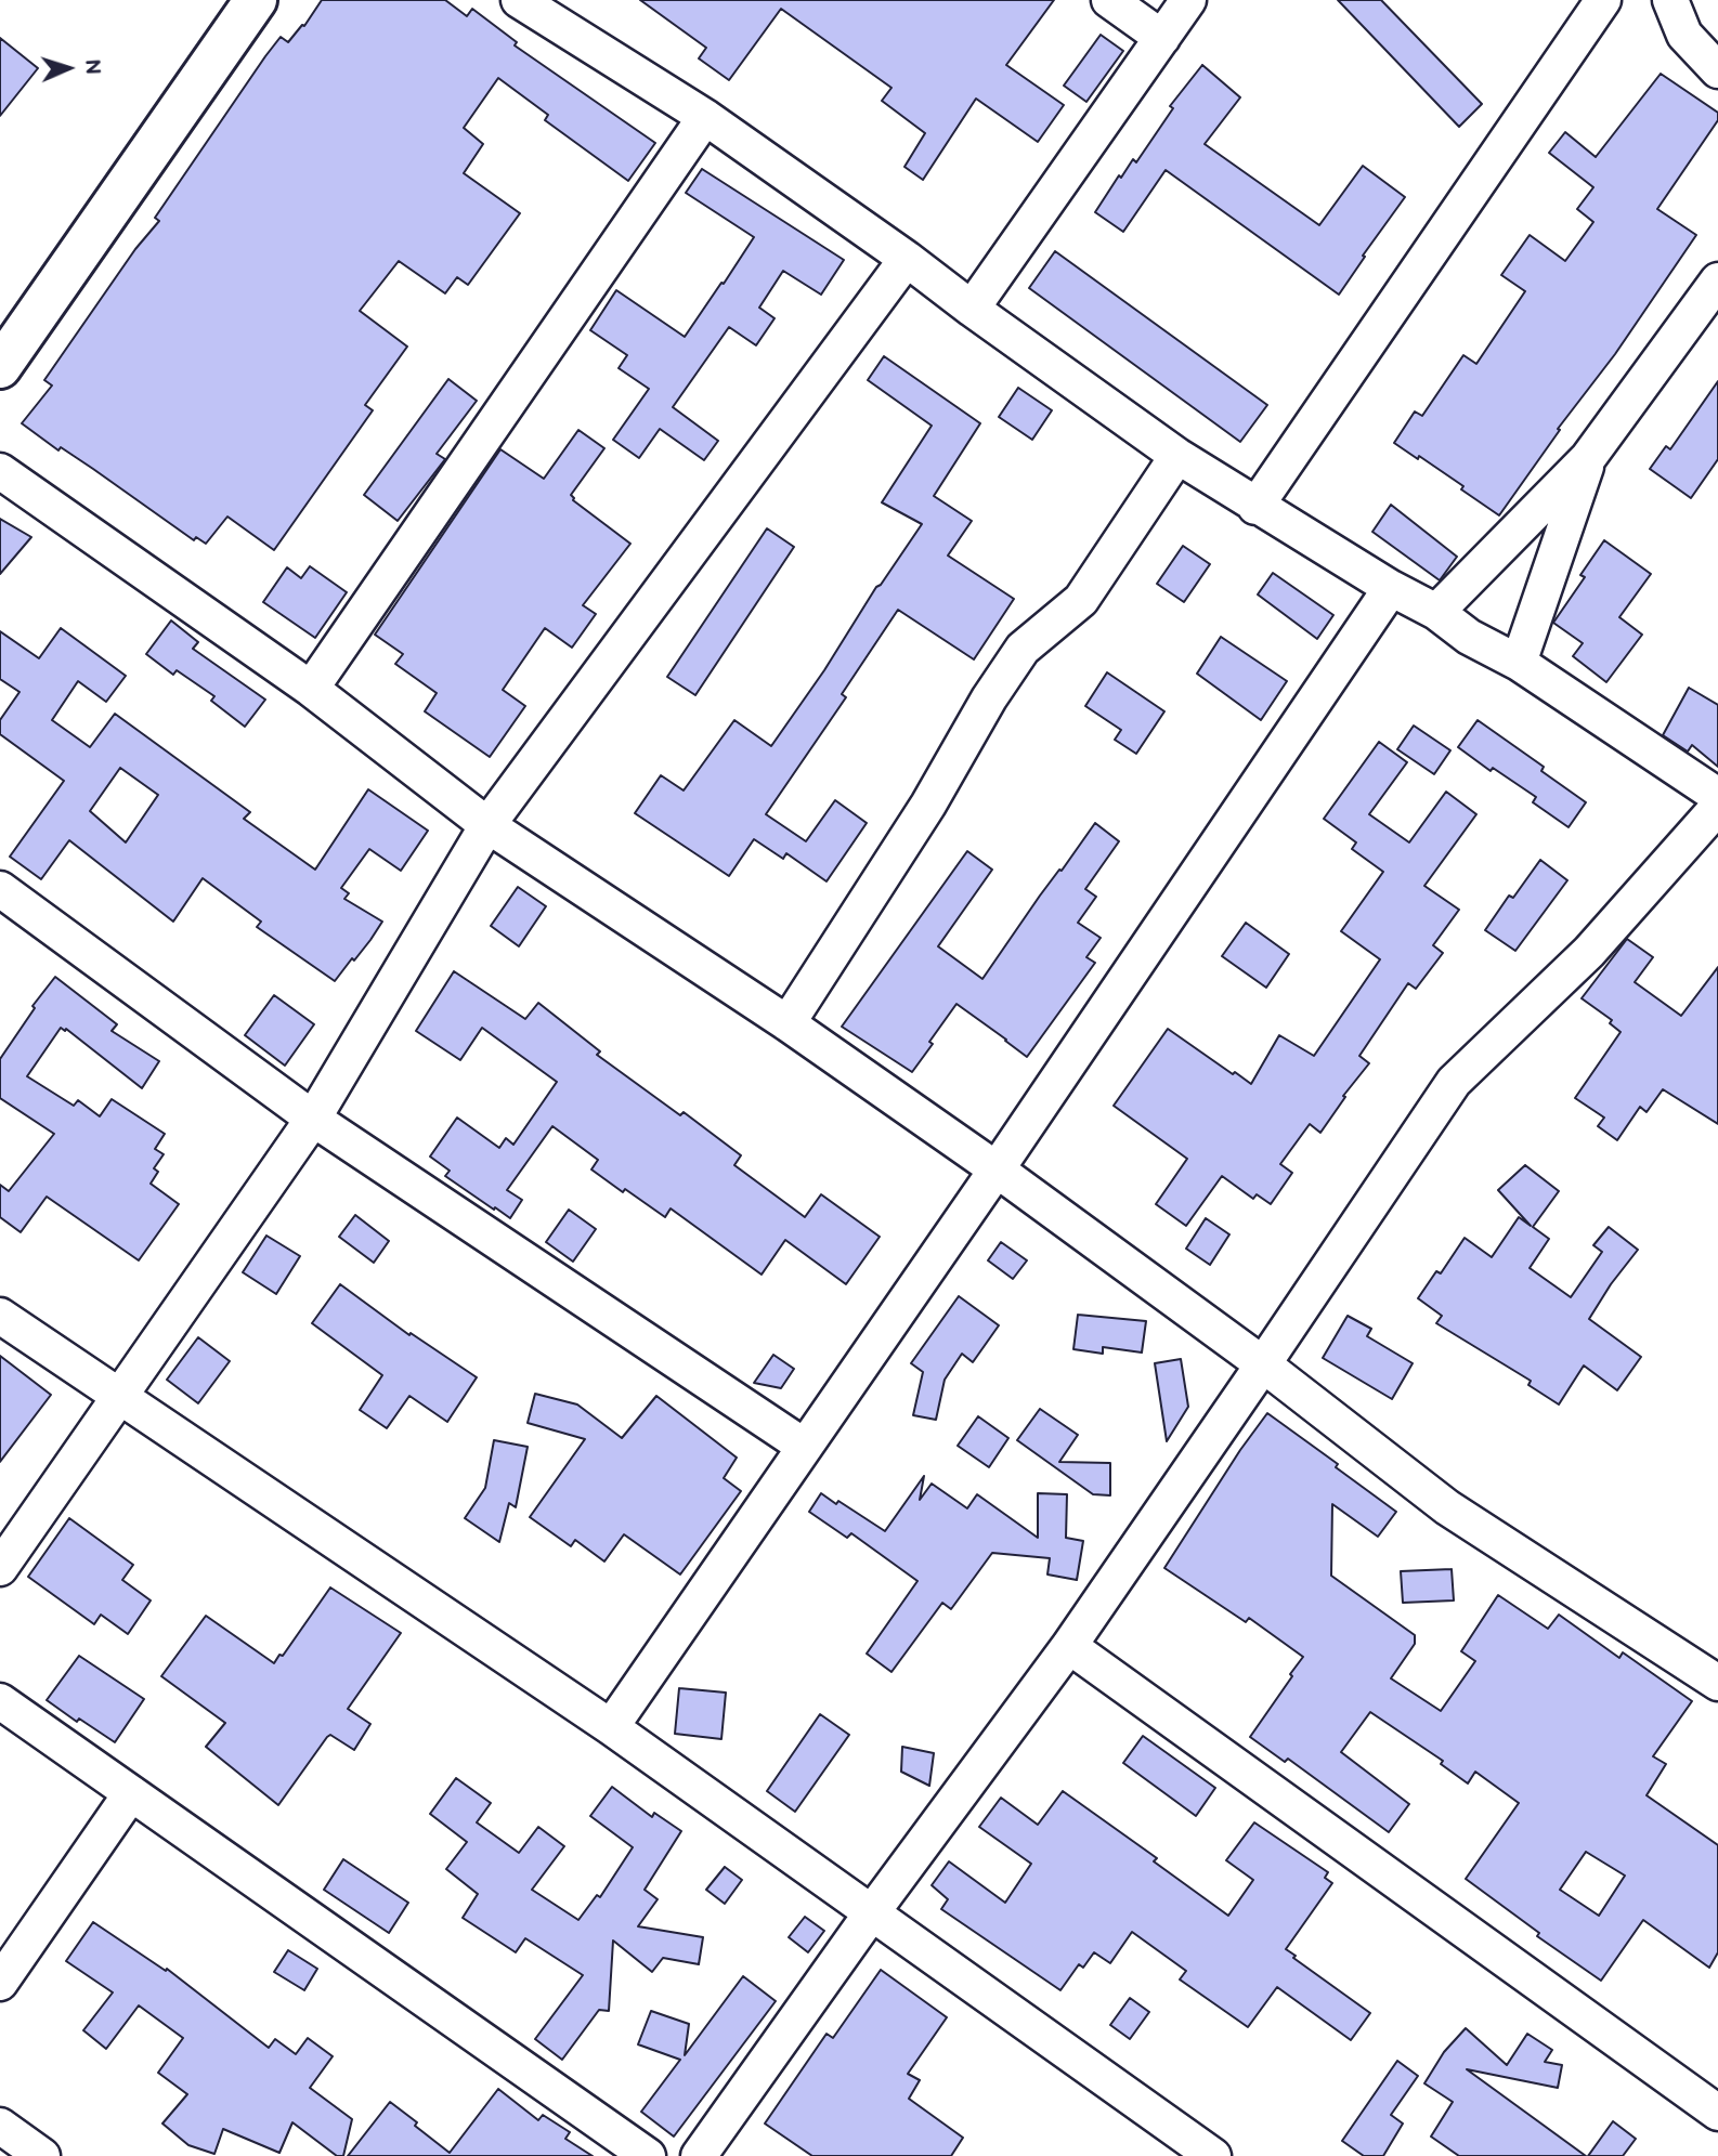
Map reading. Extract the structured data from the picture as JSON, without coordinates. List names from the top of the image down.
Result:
{
  "north": "right"
}
